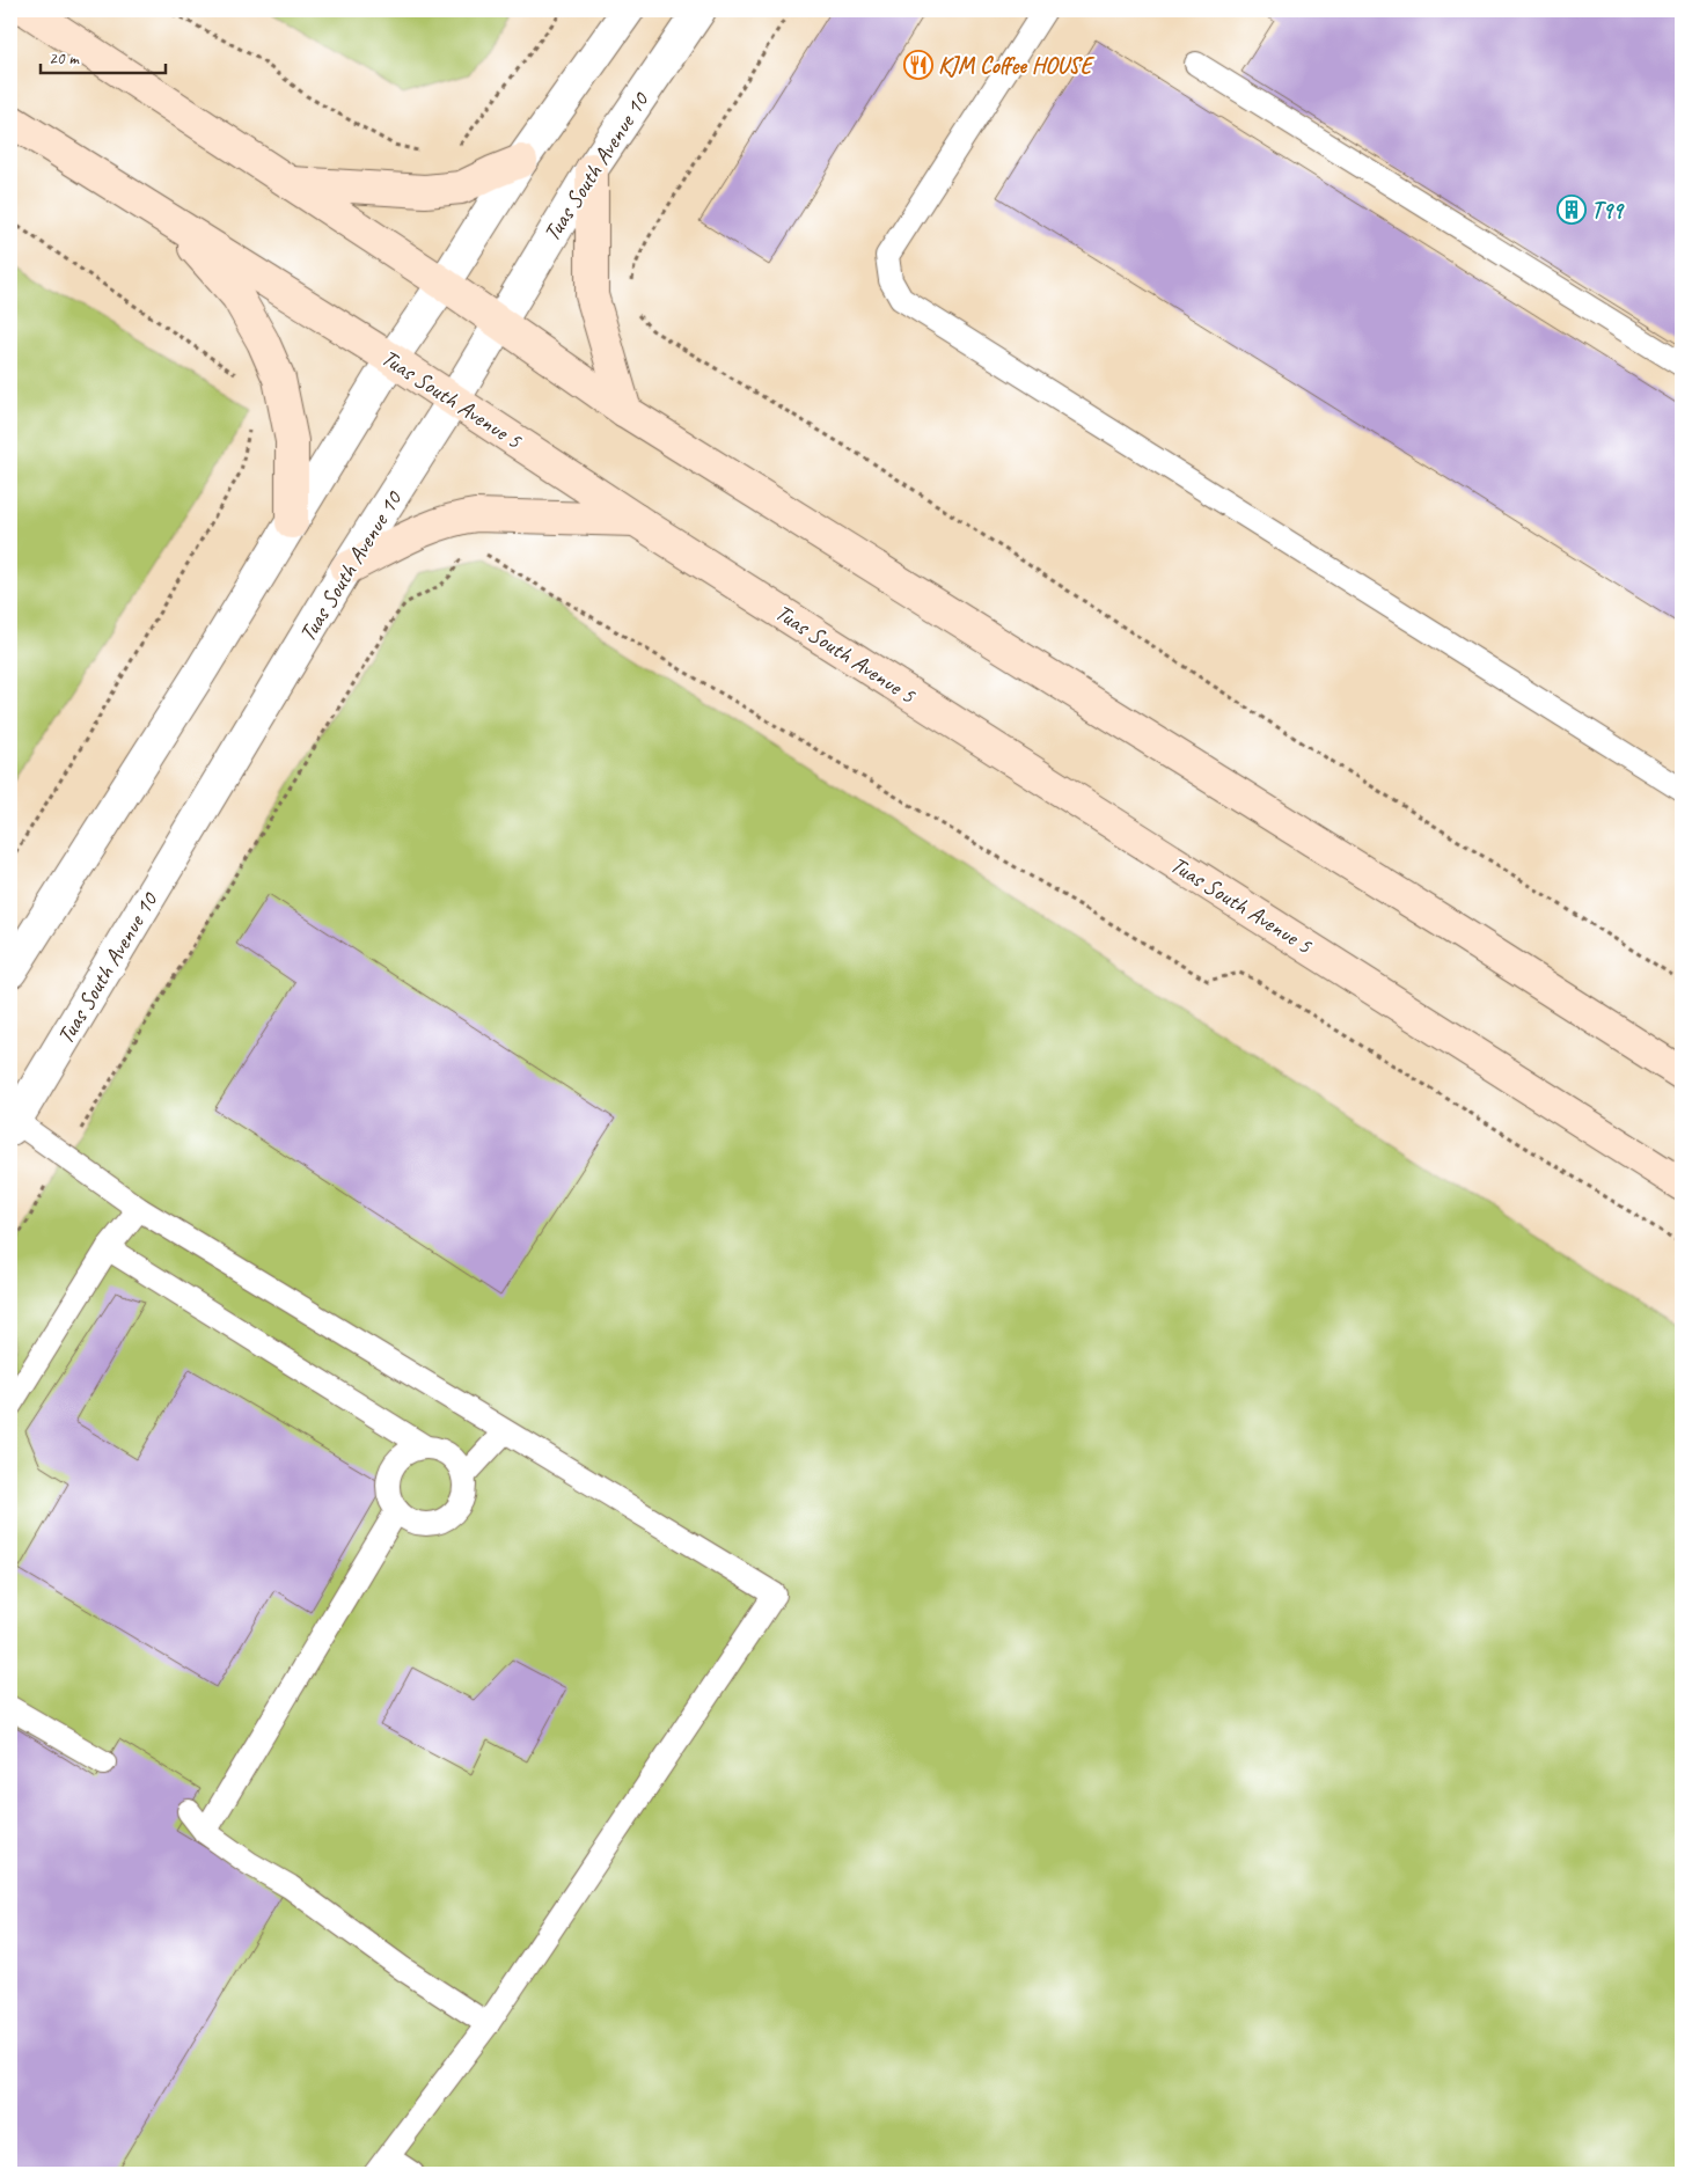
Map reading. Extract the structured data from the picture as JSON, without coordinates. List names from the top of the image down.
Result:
{
  "streets": {
    "main road": ["Tuas South Avenue 5"],
    "street": ["Tuas South Avenue 10"]
  },
  "crossings": [
    ["Tuas South Avenue 10", "Tuas South Avenue 5"]
  ],
  "places": {
    "restaurant": ["KJM Coffee HOUSE"],
    "building": ["T99"]
  },
  "scale_bar": "20 m"
}
